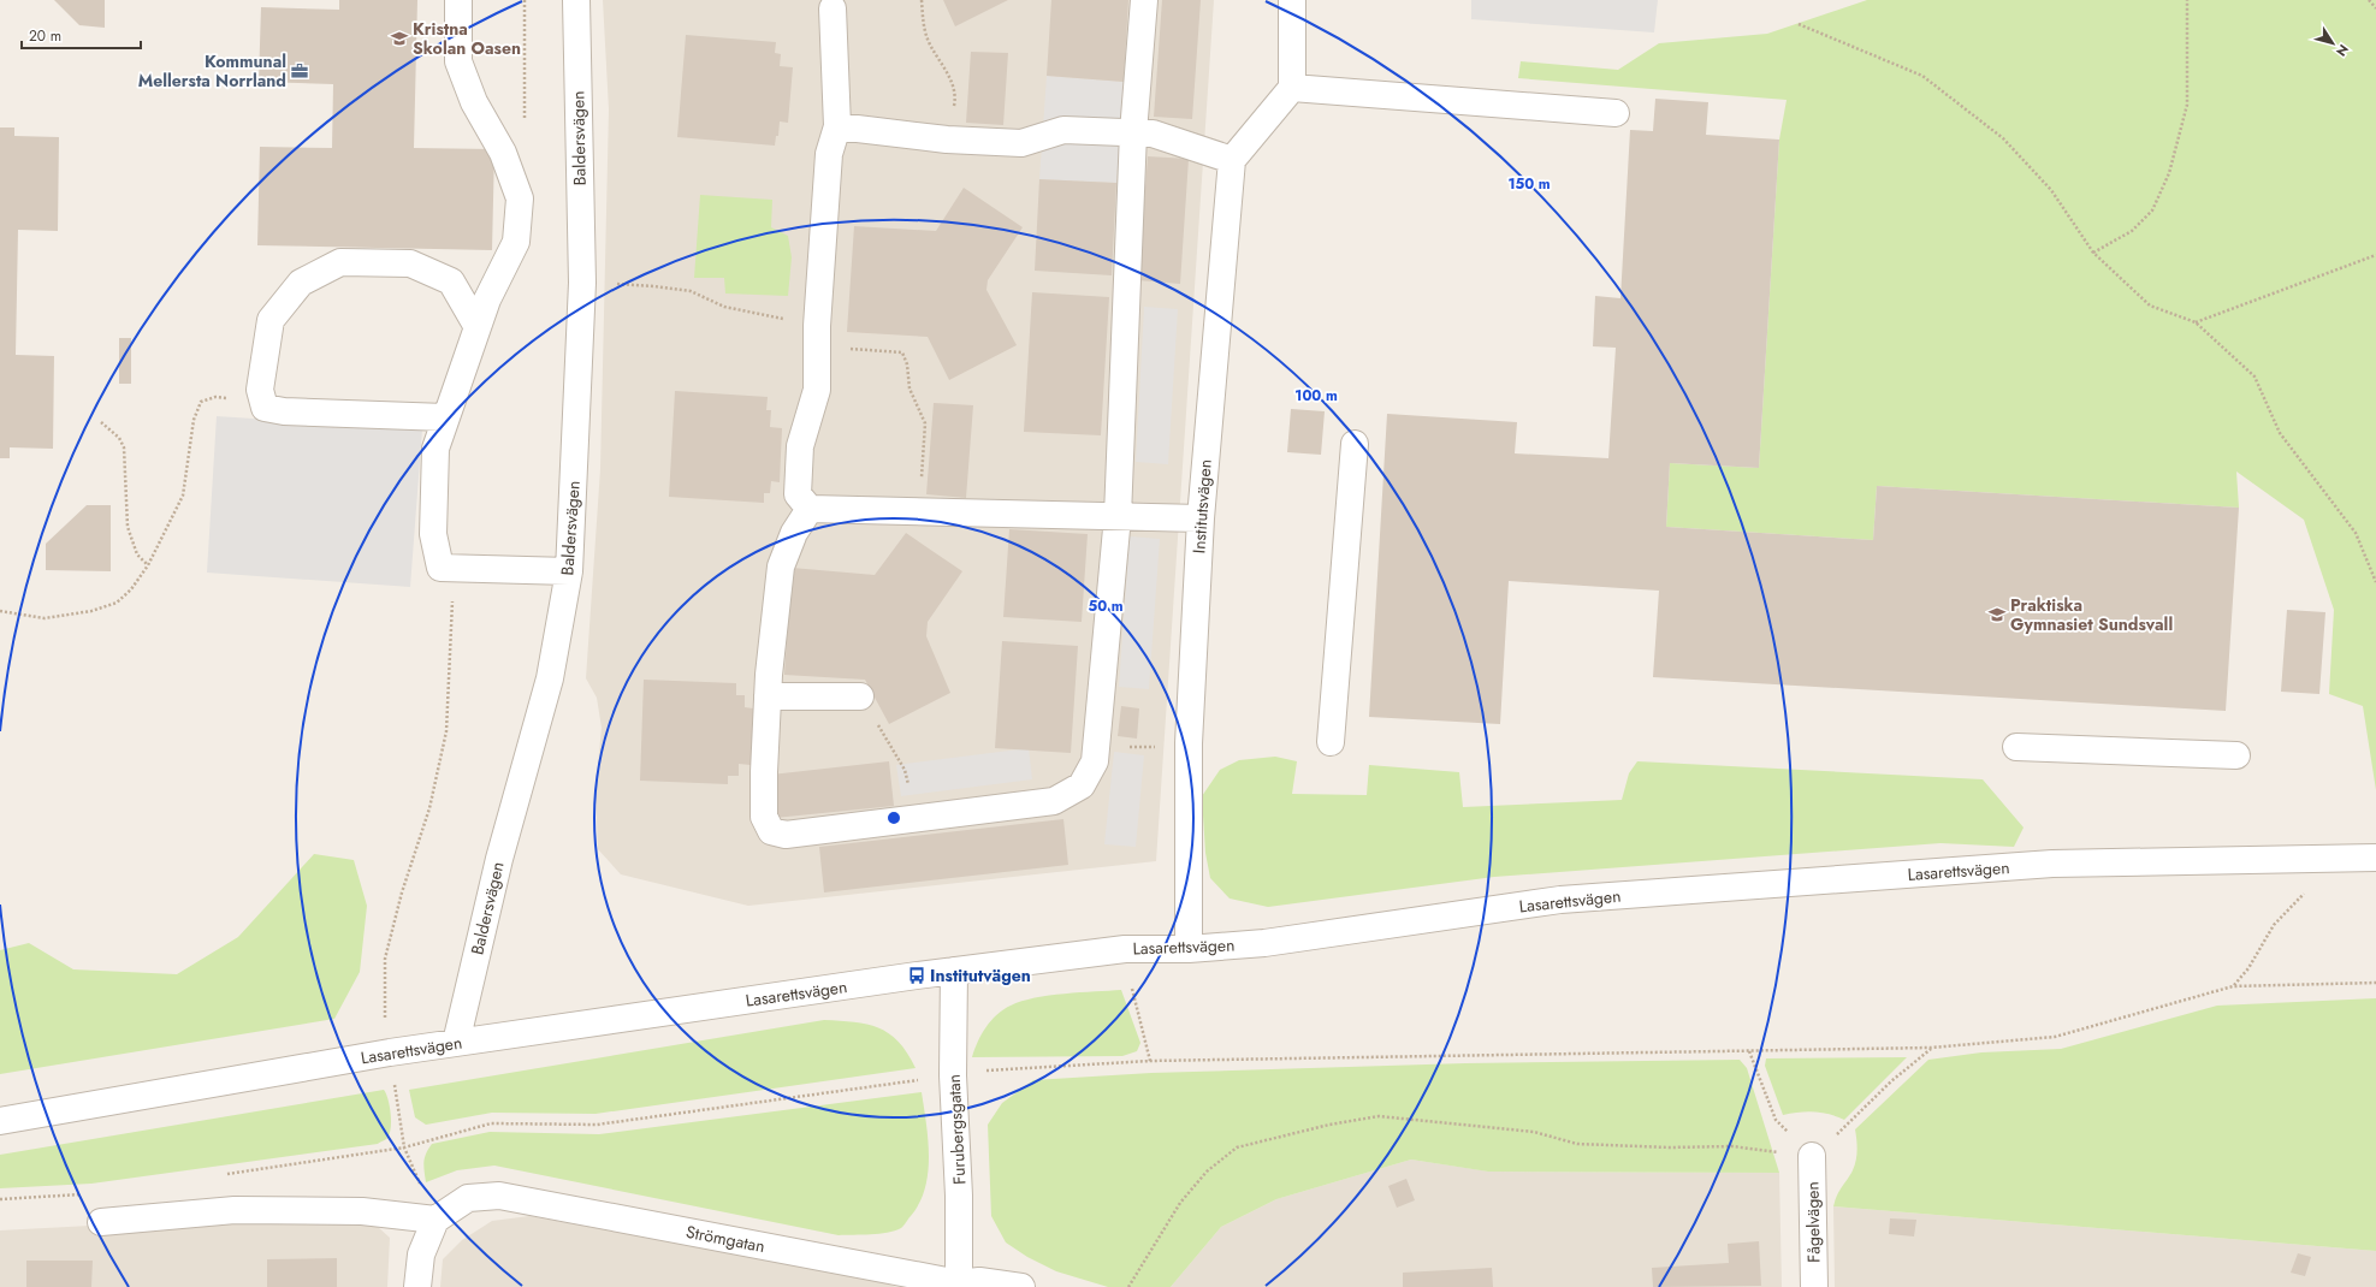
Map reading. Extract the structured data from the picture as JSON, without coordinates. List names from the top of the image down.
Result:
{
  "streets": {
    "street": [
      "Baldersvägen",
      "Institutsvägen",
      "Lasarettsvägen",
      "Furubergsgatan",
      "Fågelvägen",
      "Strömgatan"
    ]
  },
  "crossings": [
    ["Baldersvägen", "Lasarettsvägen"],
    ["Institutsvägen", "Lasarettsvägen"],
    ["Lasarettsvägen", "Furubergsgatan"],
    ["Furubergsgatan", "Strömgatan"]
  ],
  "places": {
    "school or university": ["Kristna Skolan Oasen", "Praktiska Gymnasiet Sundsvall"],
    "office": ["Kommunal Mellersta Norrland"],
    "bus stop": ["Institutvägen"]
  },
  "scale_bar": "20 m",
  "north": "bottom right",
  "rings": ["150 m", "100 m", "50 m"]
}
